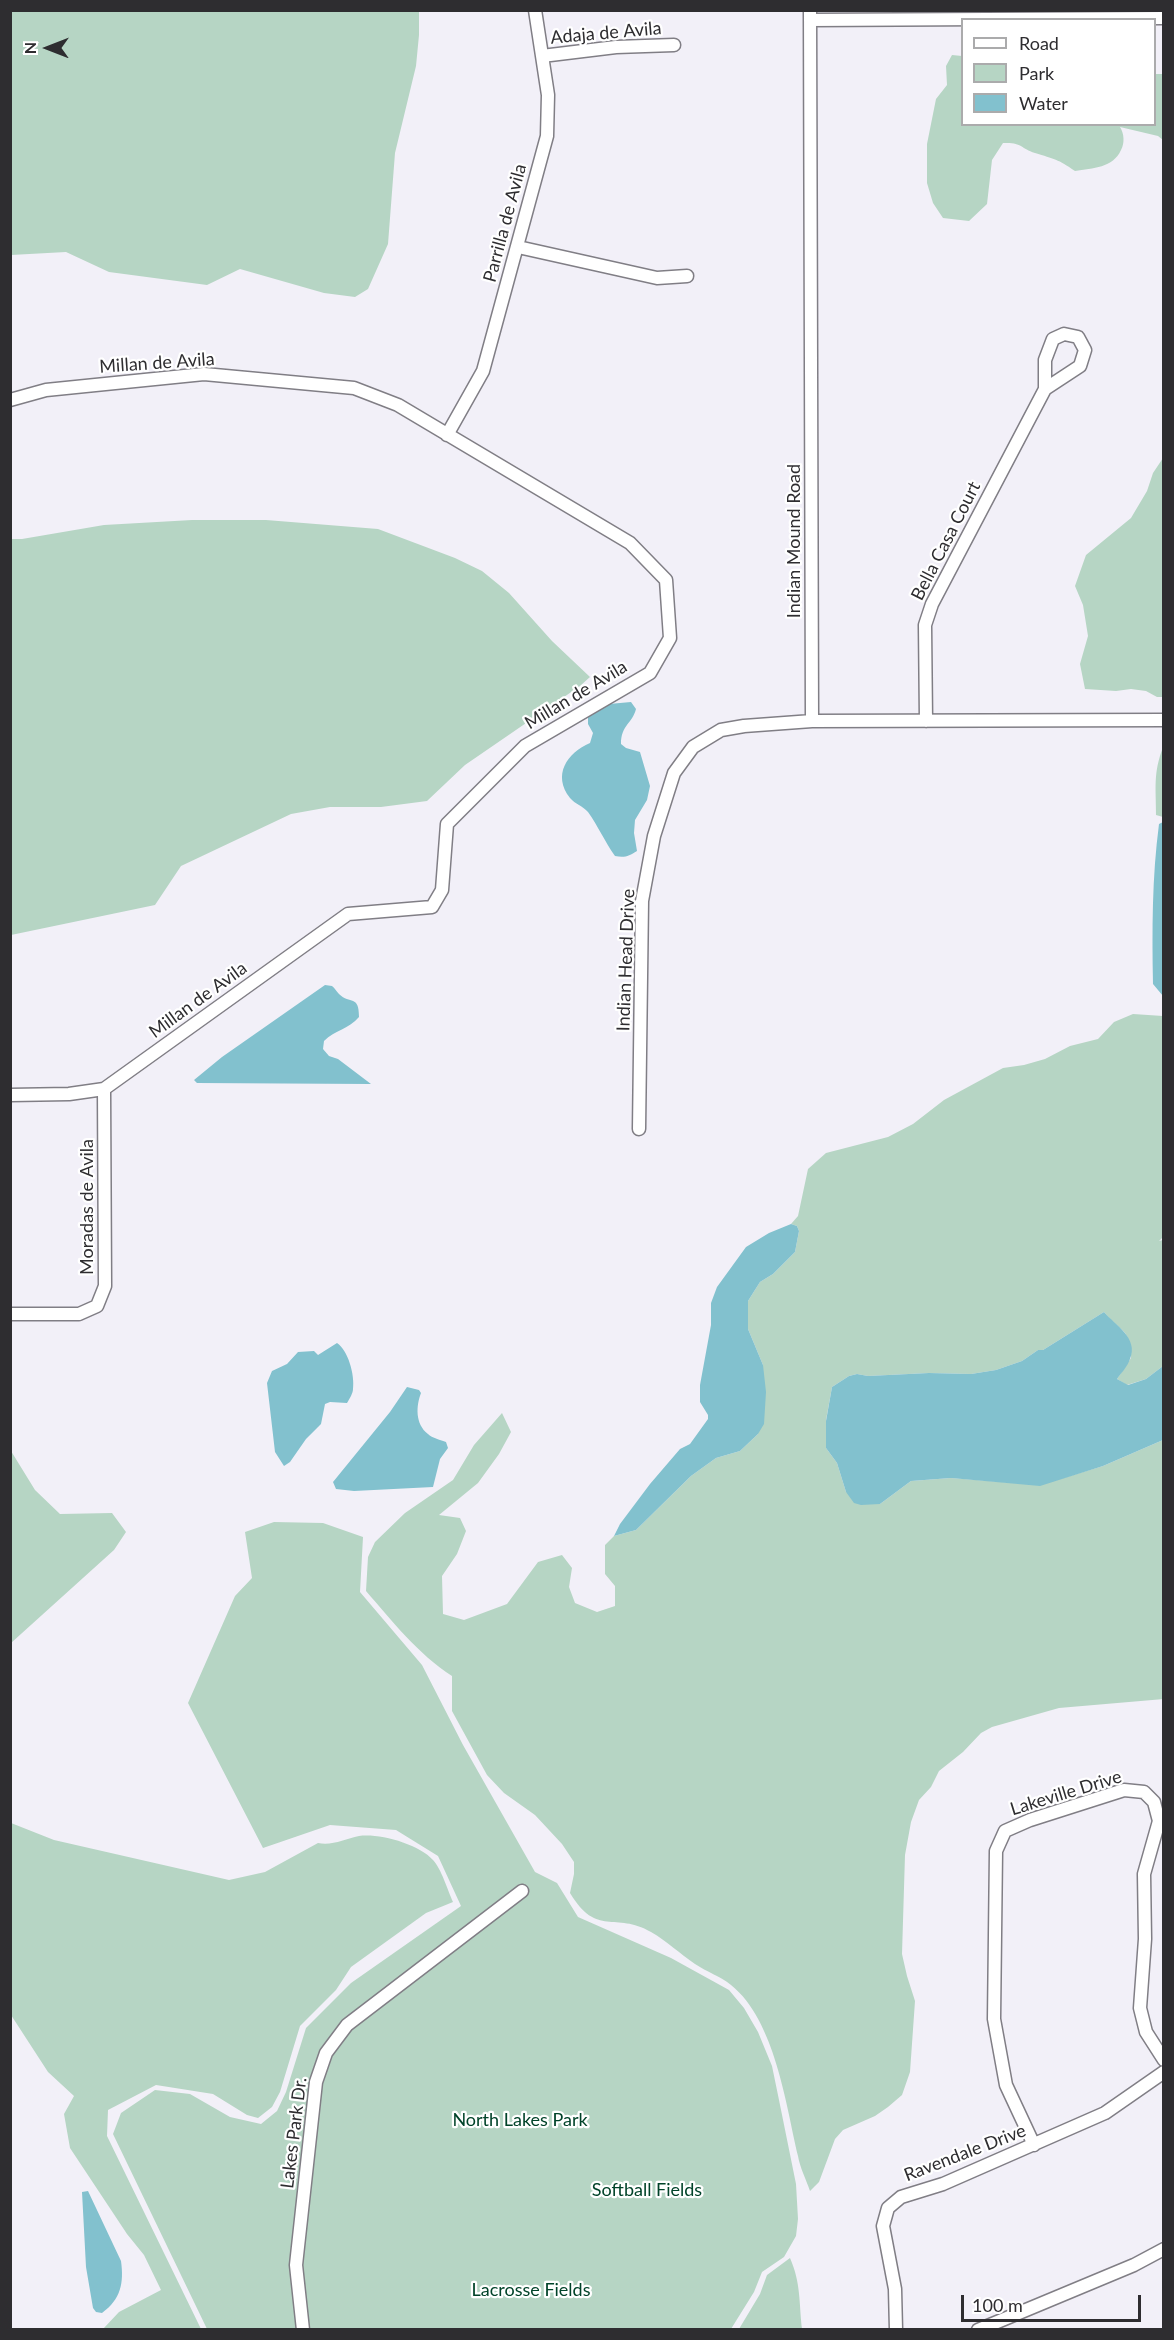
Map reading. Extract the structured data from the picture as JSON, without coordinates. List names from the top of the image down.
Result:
{
  "streets": {
    "street": [
      "Adaja de Avila",
      "Parrilla de Avila",
      "Millan de Avila",
      "Indian Mound Road",
      "Bella Casa Court",
      "Indian Head Drive",
      "Moradas de Avila",
      "Lakeville Drive",
      "Lakes Park Dr.",
      "Ravendale Drive"
    ]
  },
  "crossings": [
    ["Adaja de Avila", "Parrilla de Avila"],
    ["Parrilla de Avila", "Millan de Avila"],
    ["Millan de Avila", "Moradas de Avila"],
    ["Indian Mound Road", "Indian Head Drive"],
    ["Lakeville Drive", "Ravendale Drive"]
  ],
  "parks": ["North Lakes Park", "Softball Fields", "Lacrosse Fields"],
  "legend": ["Road", "Park", "Water"],
  "scale_bar": "100 m",
  "north": "left"
}
